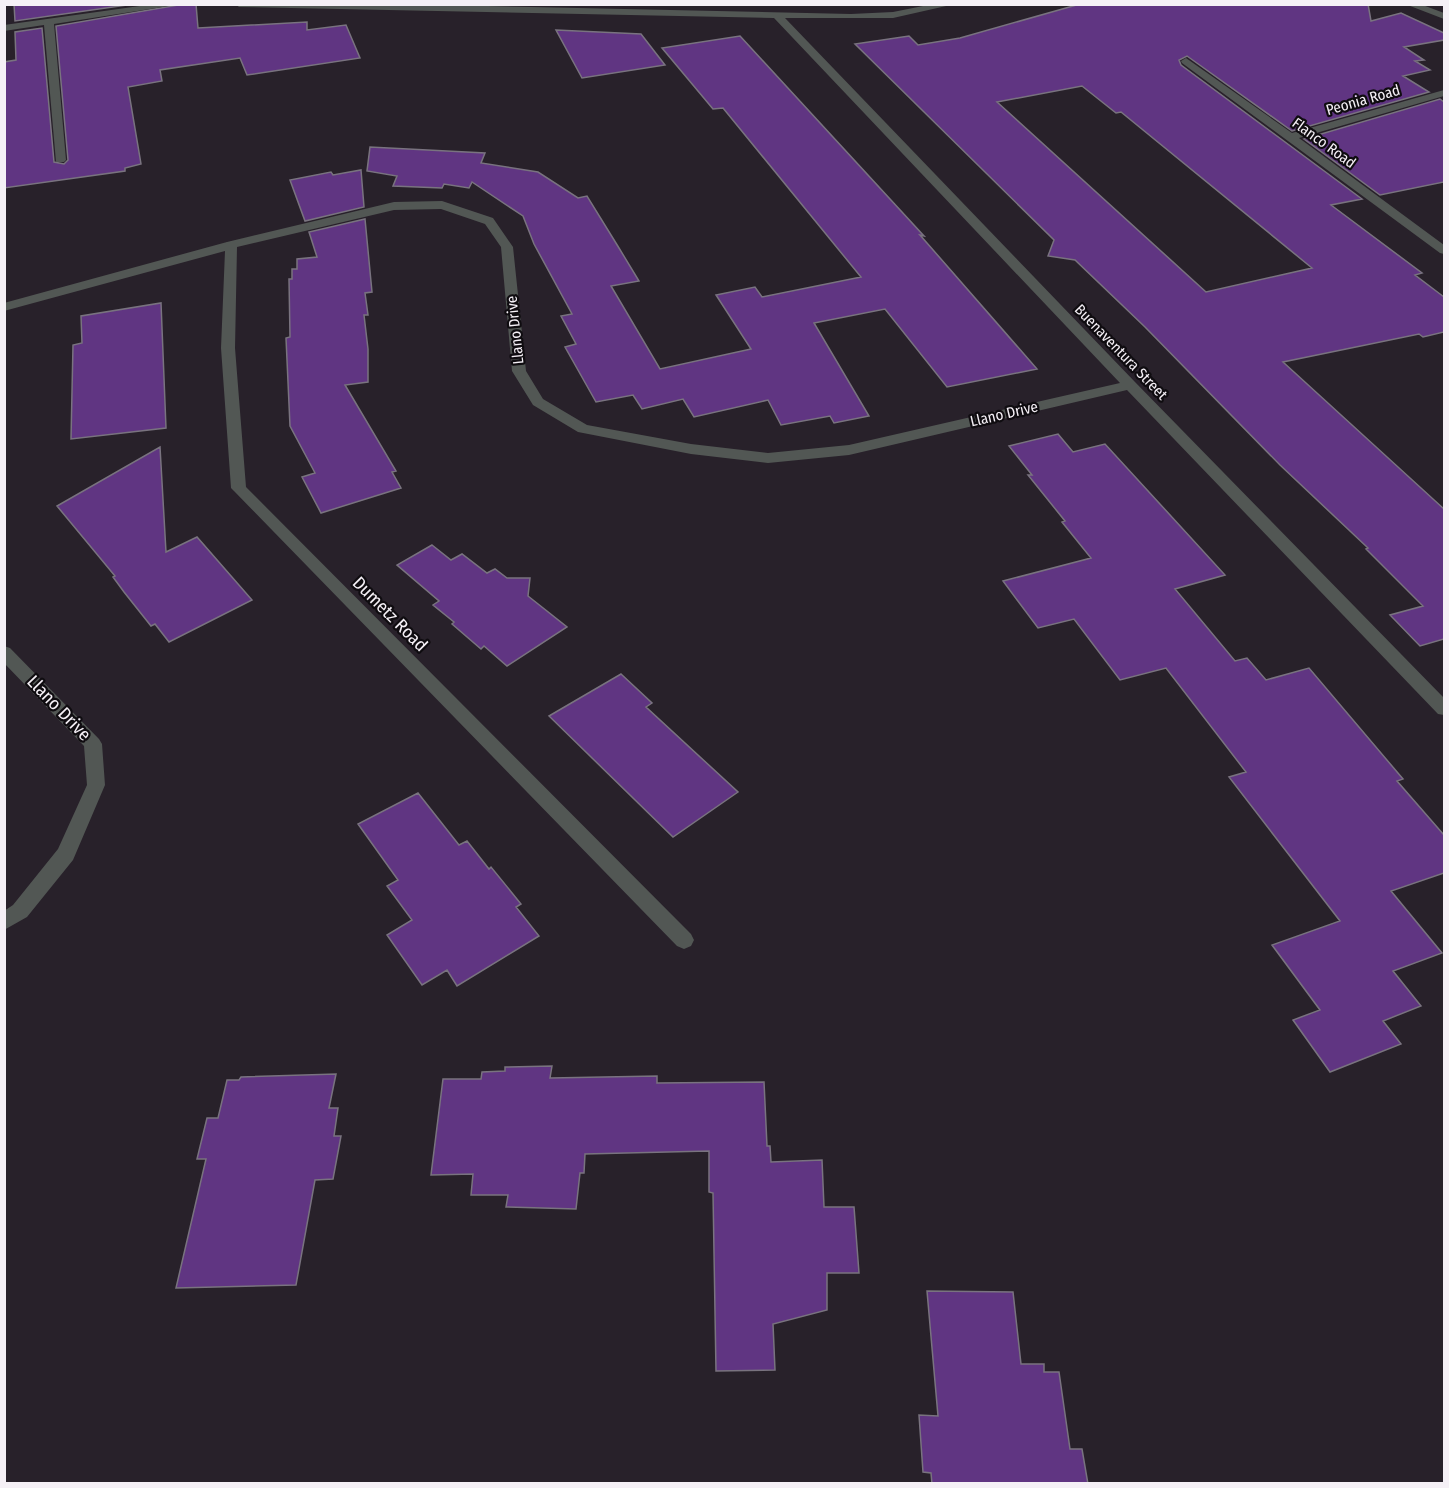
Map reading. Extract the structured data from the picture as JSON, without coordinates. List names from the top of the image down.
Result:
{
  "streets": {
    "street": [
      "Peonia Road",
      "Flanco Road",
      "Llano Drive",
      "Buenaventura Street",
      "Dumetz Road"
    ]
  },
  "crossings": [
    ["Peonia Road", "Flanco Road"],
    ["Llano Drive", "Buenaventura Street"],
    ["Llano Drive", "Dumetz Road"]
  ]
}
